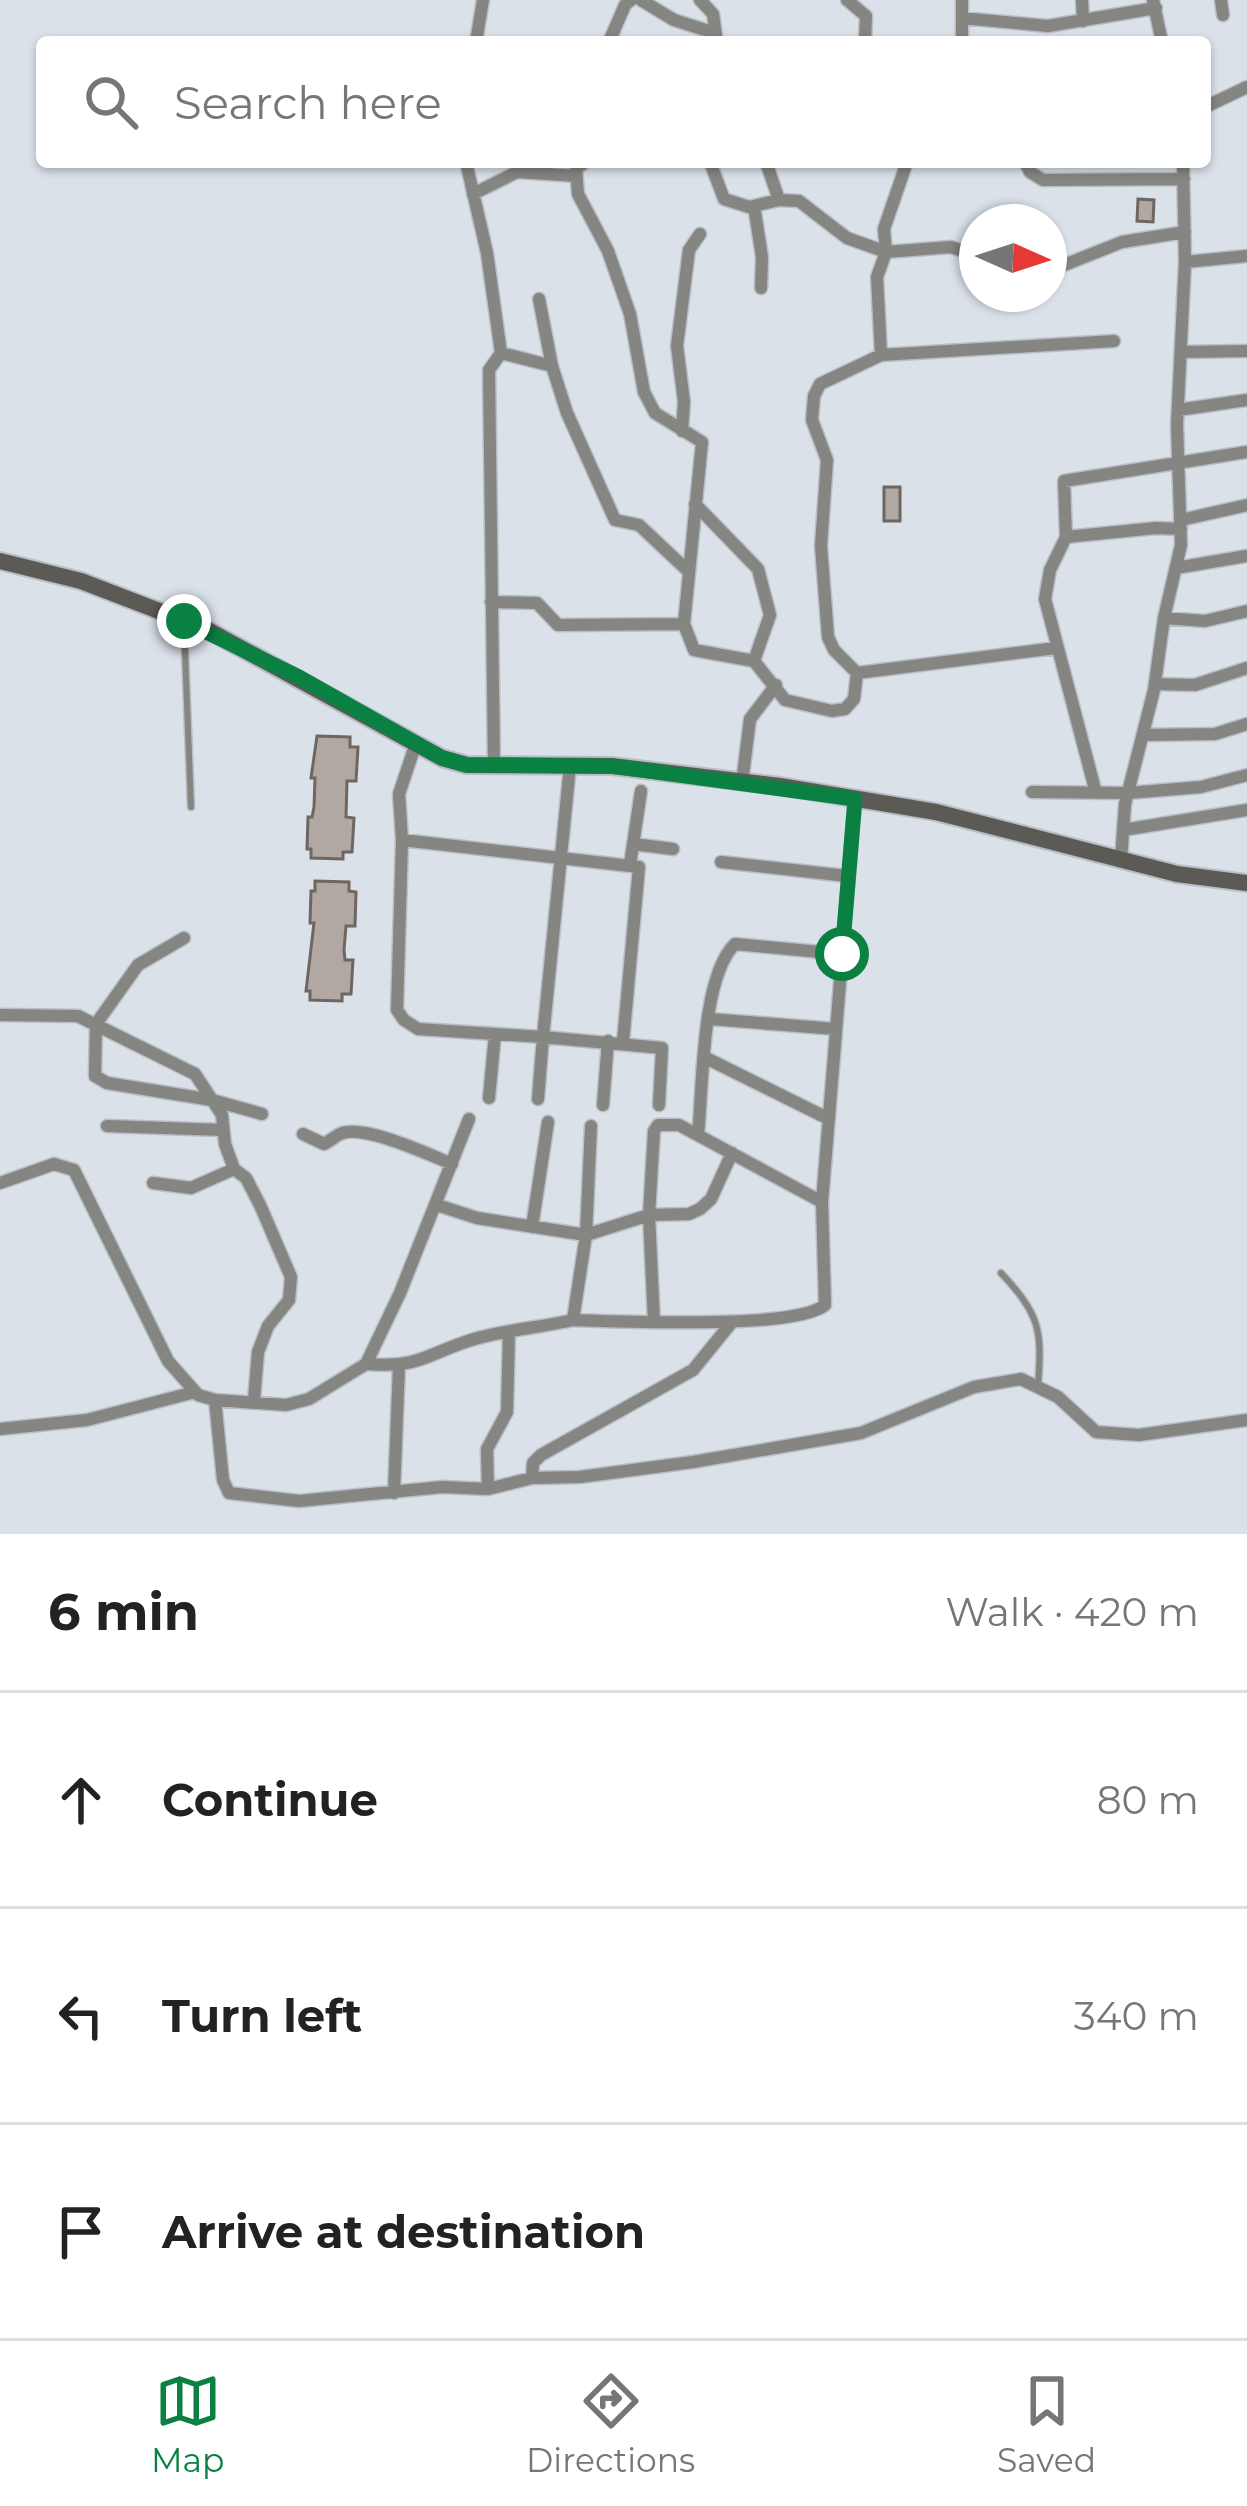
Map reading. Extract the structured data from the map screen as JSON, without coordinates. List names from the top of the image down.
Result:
{
  "north": "right",
  "page": {
    "search": "Search here",
    "heading": ["6 min", "Walk · 420 m"],
    "list": [
      ["Continue", "80 m"],
      ["Turn left", "340 m"],
      "Arrive at destination"
    ],
    "nav": ["Map", "Directions", "Saved"]
  }
}
